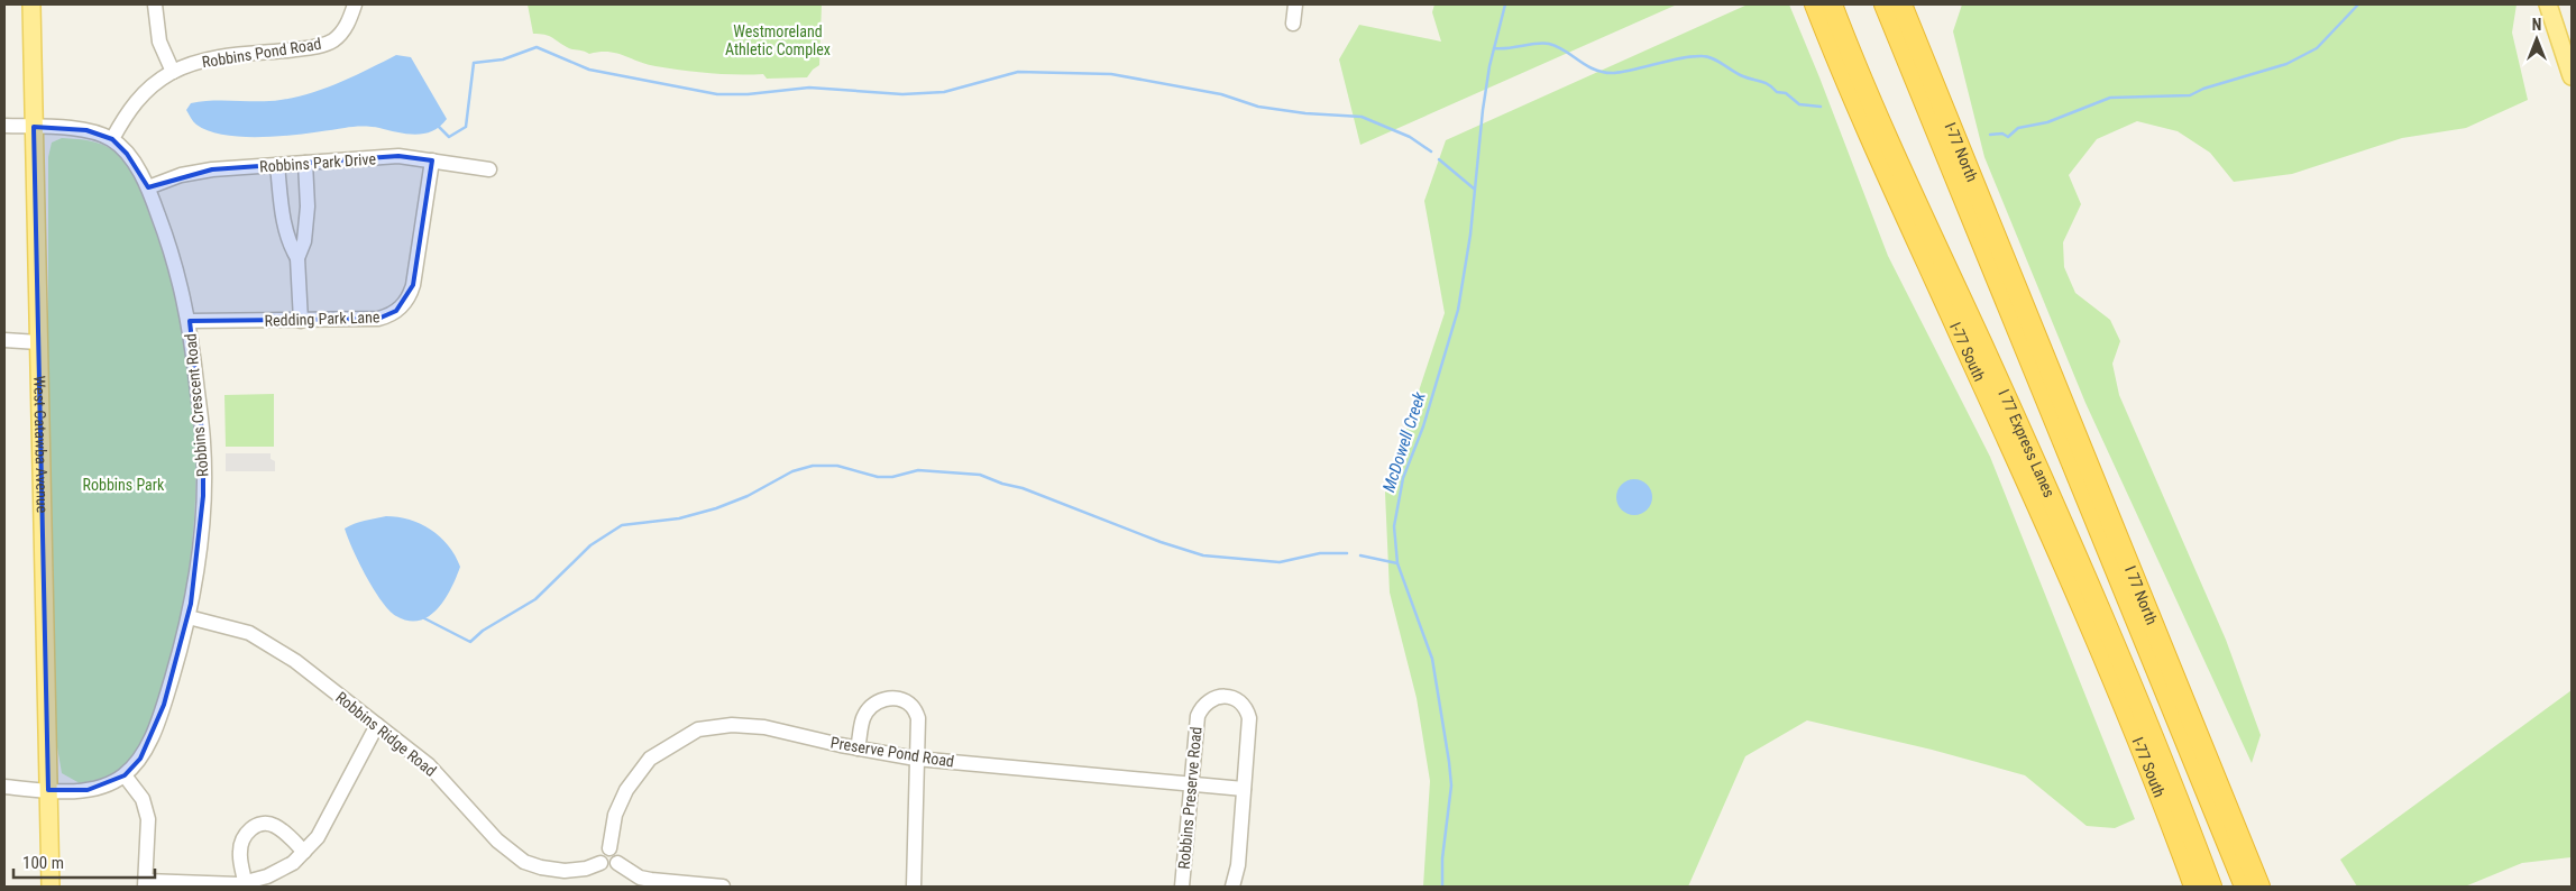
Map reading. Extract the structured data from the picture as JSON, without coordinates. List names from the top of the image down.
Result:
{
  "streets": {
    "highway": [
      "I-77 North",
      "I-77 South",
      "I 77 Express Lanes",
      "I 77 North"
    ],
    "main road": ["West Catawba Avenue"],
    "street": [
      "Robbins Pond Road",
      "Robbins Park Drive",
      "Redding Park Lane",
      "Robbins Crescent Road",
      "Robbins Ridge Road",
      "Preserve Pond Road",
      "Robbins Preserve Road"
    ]
  },
  "crossings": [
    ["Robbins Pond Road", "Robbins Crescent Road"],
    ["I-77 North", "I 77 North"],
    ["Robbins Park Drive", "Redding Park Lane"],
    ["Robbins Park Drive", "Robbins Crescent Road"],
    ["Redding Park Lane", "Robbins Crescent Road"],
    ["Robbins Crescent Road", "West Catawba Avenue"],
    ["Robbins Crescent Road", "Robbins Ridge Road"],
    ["Robbins Ridge Road", "Preserve Pond Road"],
    ["Preserve Pond Road", "Robbins Preserve Road"]
  ],
  "water": ["McDowell Creek"],
  "parks": ["Westmoreland Athletic Complex", "Robbins Park"],
  "scale_bar": "100 m",
  "north": "top"
}
